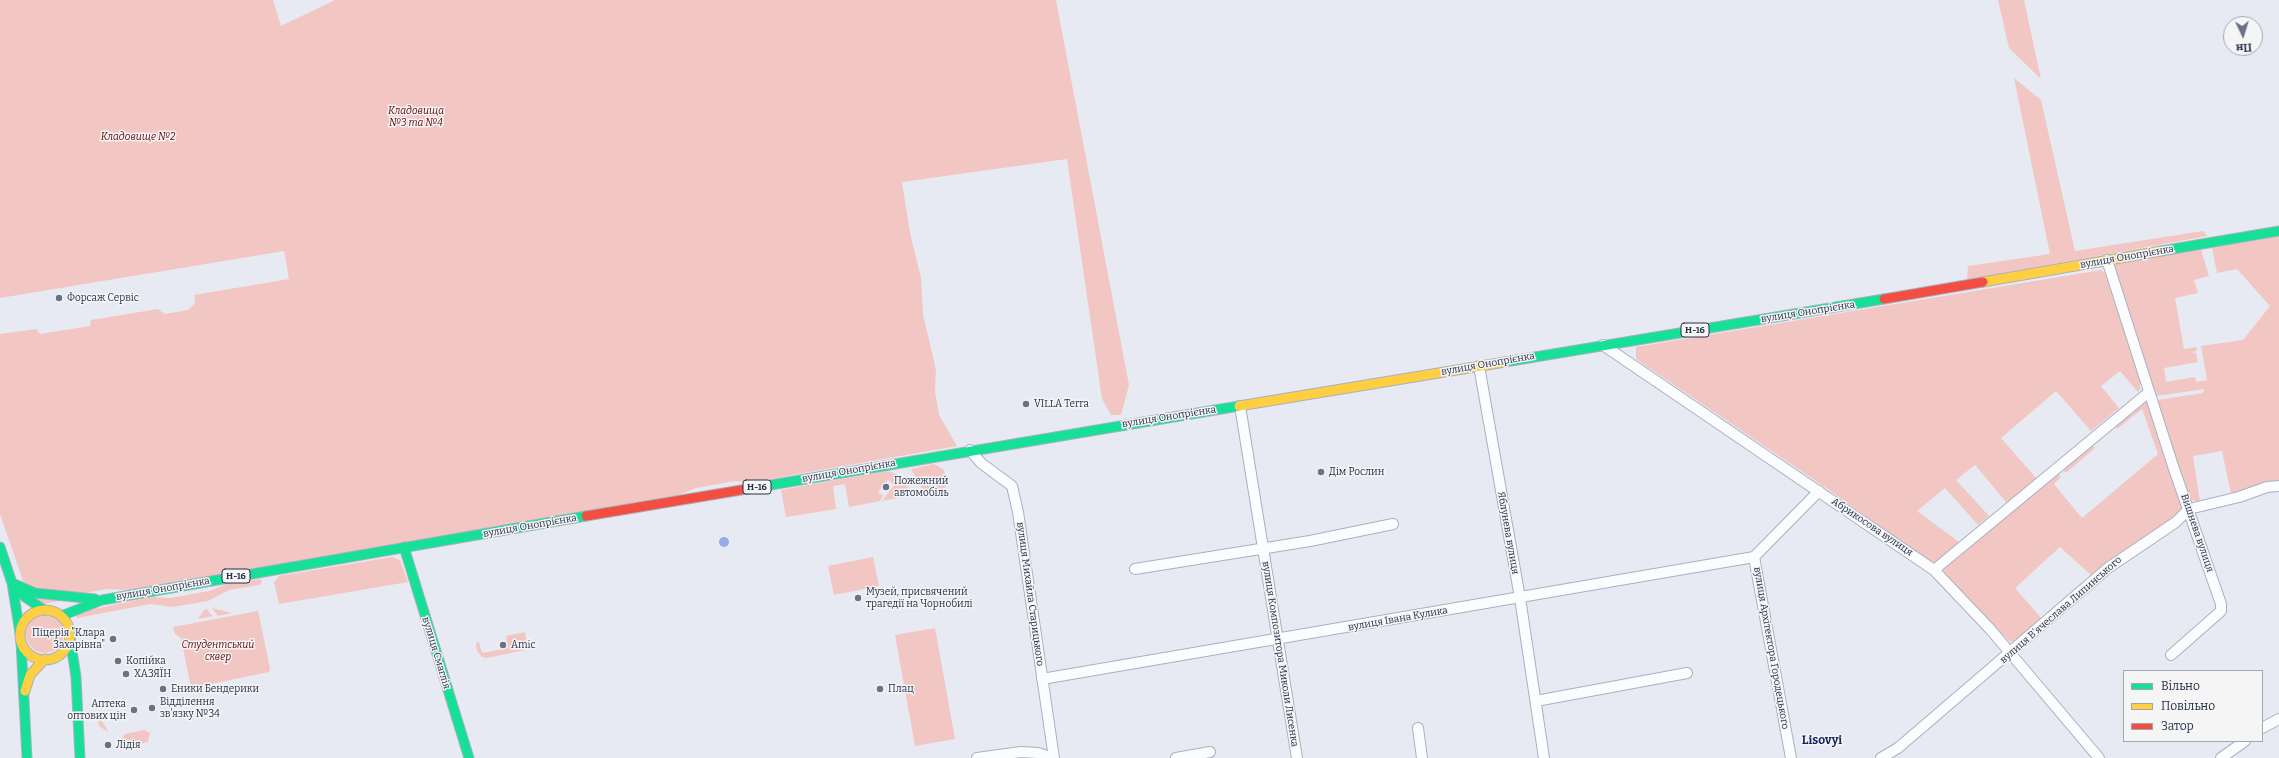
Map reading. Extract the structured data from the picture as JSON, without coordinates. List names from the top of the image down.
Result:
{
  "streets": {
    "main road": ["вулиця Онопрієнка", "Н-16", "вулиця Смаглія"],
    "street": [
      "Абрикосова вулиця",
      "Яблунева вулиця",
      "Вишнева вулиця",
      "вулиця Михайла Старицького",
      "вулиця Вʼячеслава Липинського",
      "вулиця Івана Кулика",
      "вулиця Архітектора Городецького",
      "вулиця Композитора Миколи Лисенка"
    ]
  },
  "crossings": [
    ["вулиця Онопрієнка", "Абрикосова вулиця"],
    ["вулиця Онопрієнка", "Яблунева вулиця"],
    ["вулиця Онопрієнка", "Вишнева вулиця"],
    ["вулиця Онопрієнка", "вулиця Михайла Старицького"],
    ["вулиця Онопрієнка", "вулиця Смаглія"],
    ["вулиця Онопрієнка", "вулиця Композитора Миколи Лисенка"],
    ["Абрикосова вулиця", "вулиця Вʼячеслава Липинського"],
    ["Абрикосова вулиця", "вулиця Архітектора Городецького"],
    ["Яблунева вулиця", "вулиця Івана Кулика"],
    ["Вишнева вулиця", "вулиця Вʼячеслава Липинського"],
    ["вулиця Михайла Старицького", "вулиця Івана Кулика"],
    ["вулиця Івана Кулика", "вулиця Архітектора Городецького"],
    ["вулиця Івана Кулика", "вулиця Композитора Миколи Лисенка"]
  ],
  "districts": ["Lisovyi"],
  "parks": ["Кладовища №3 та №4", "Кладовище №2", "Студентський сквер"],
  "places": [
    "Форсаж Сервіс",
    "VILLA Terra",
    "Дім Рослин",
    "Пожежний автомобіль",
    "Музей, присвячений трагедії на Чорнобилі",
    "Піцерія \"Клара Захарівна\"",
    "Amic",
    "Копійка",
    "ХАЗЯЇН",
    "Еники Бендерики",
    "Плац",
    "Відділення зв'язку №34",
    "Аптека оптових цін",
    "Лідія"
  ],
  "legend": ["Вільно", "Повільно", "Затор"],
  "north": "bottom"
}
